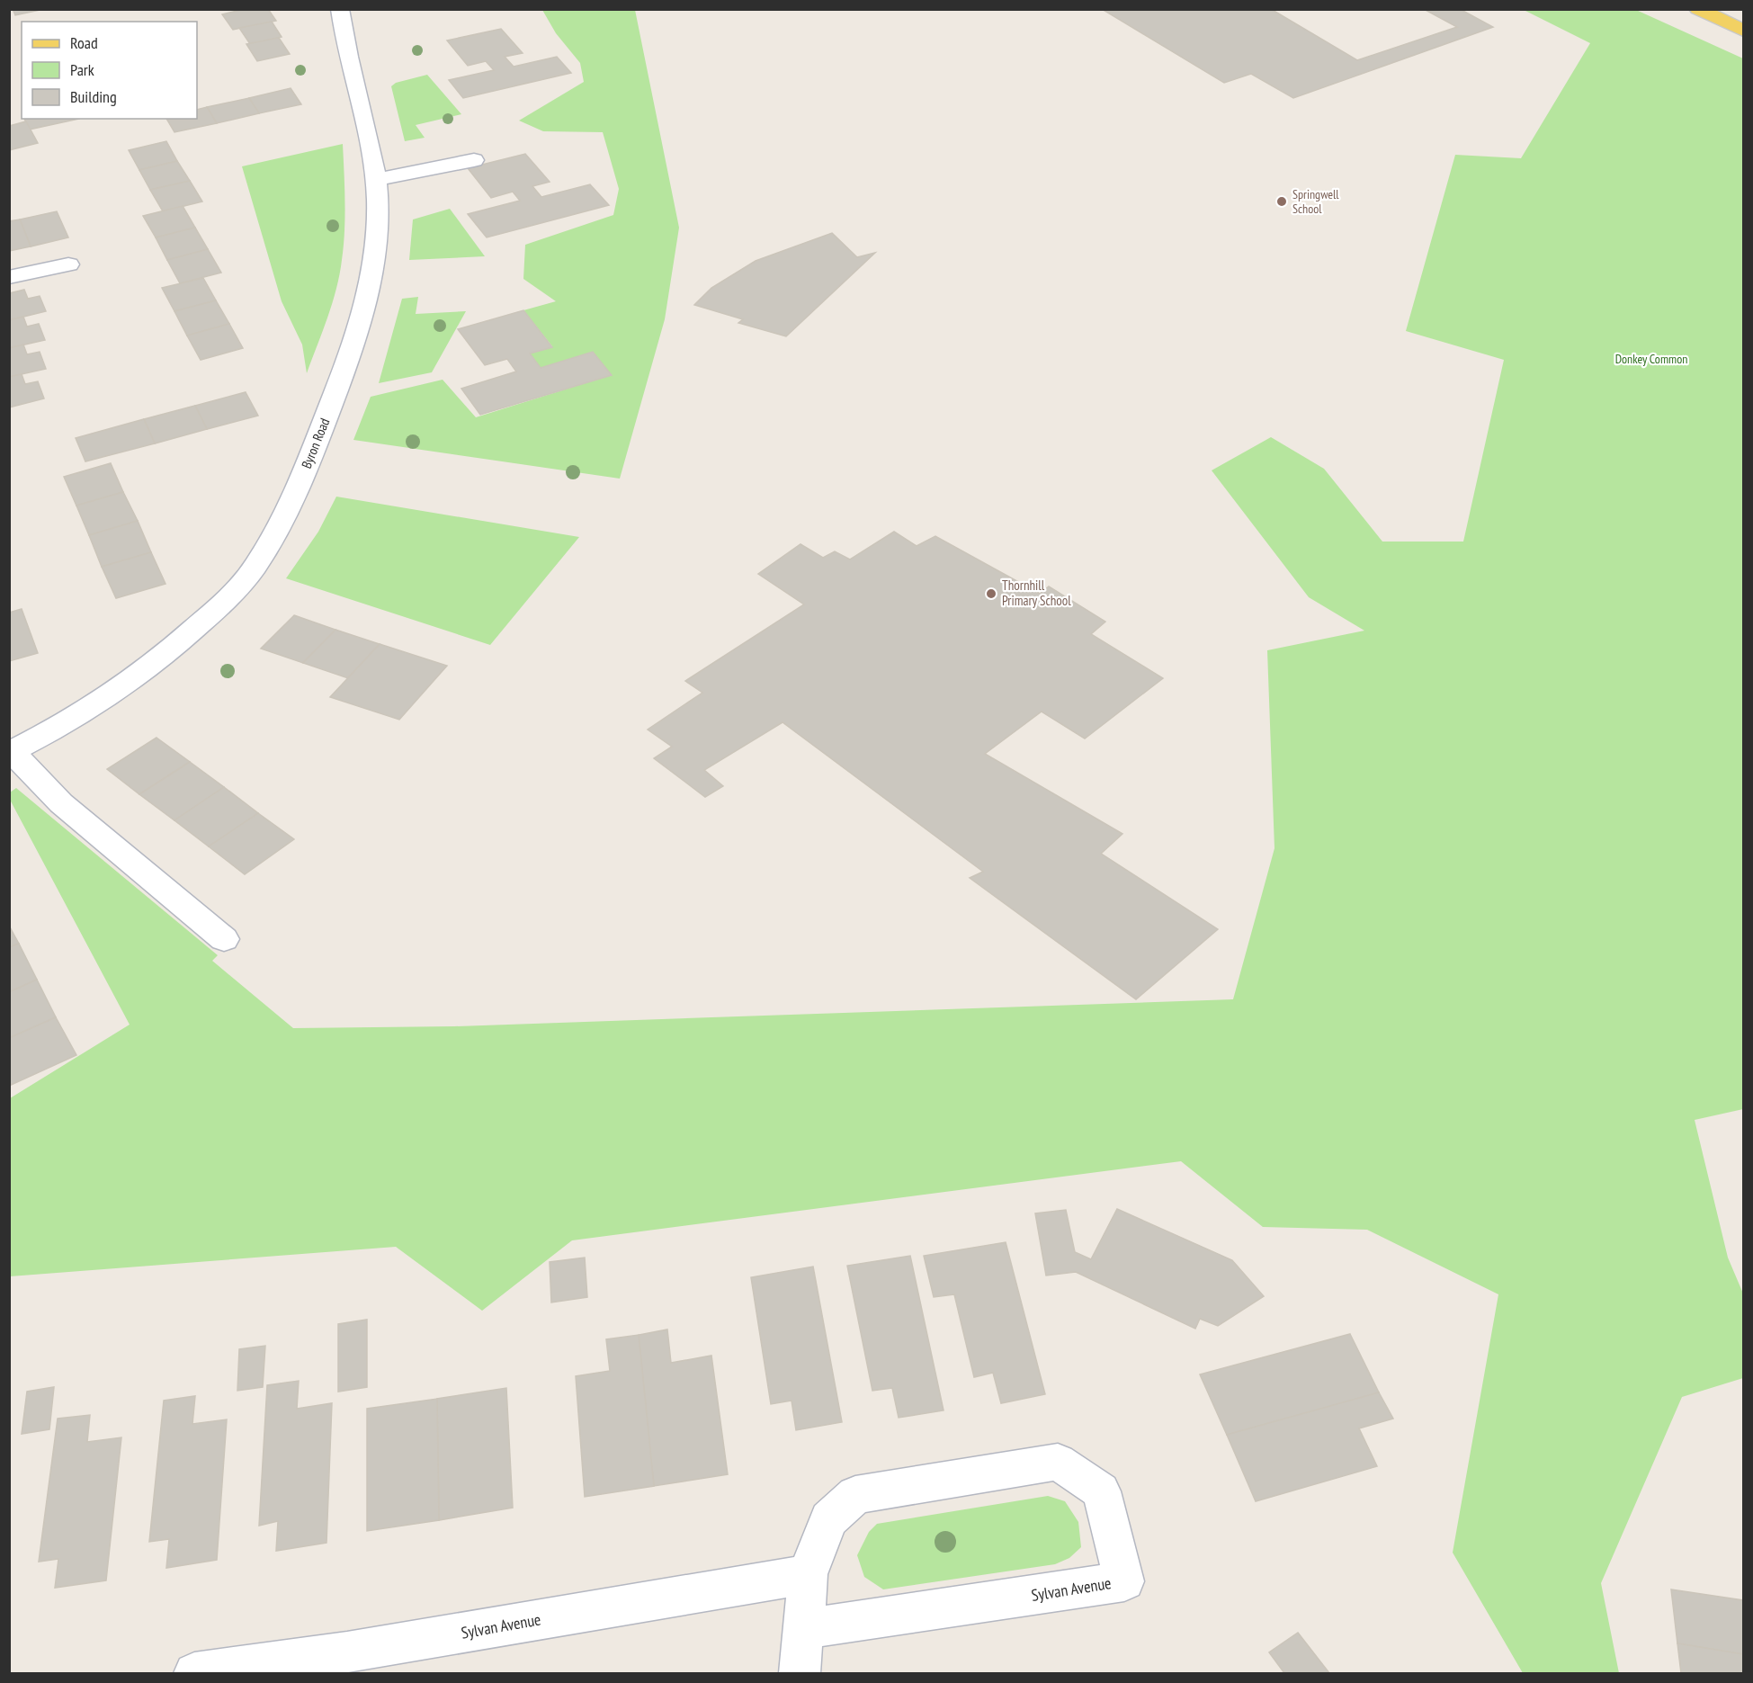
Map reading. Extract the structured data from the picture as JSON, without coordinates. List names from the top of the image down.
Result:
{
  "streets": {
    "street": ["Byron Road", "Sylvan Avenue"]
  },
  "parks": ["Donkey Common"],
  "places": ["Springwell School", "Thornhill Primary School"],
  "legend": ["Road", "Park", "Building"]
}
